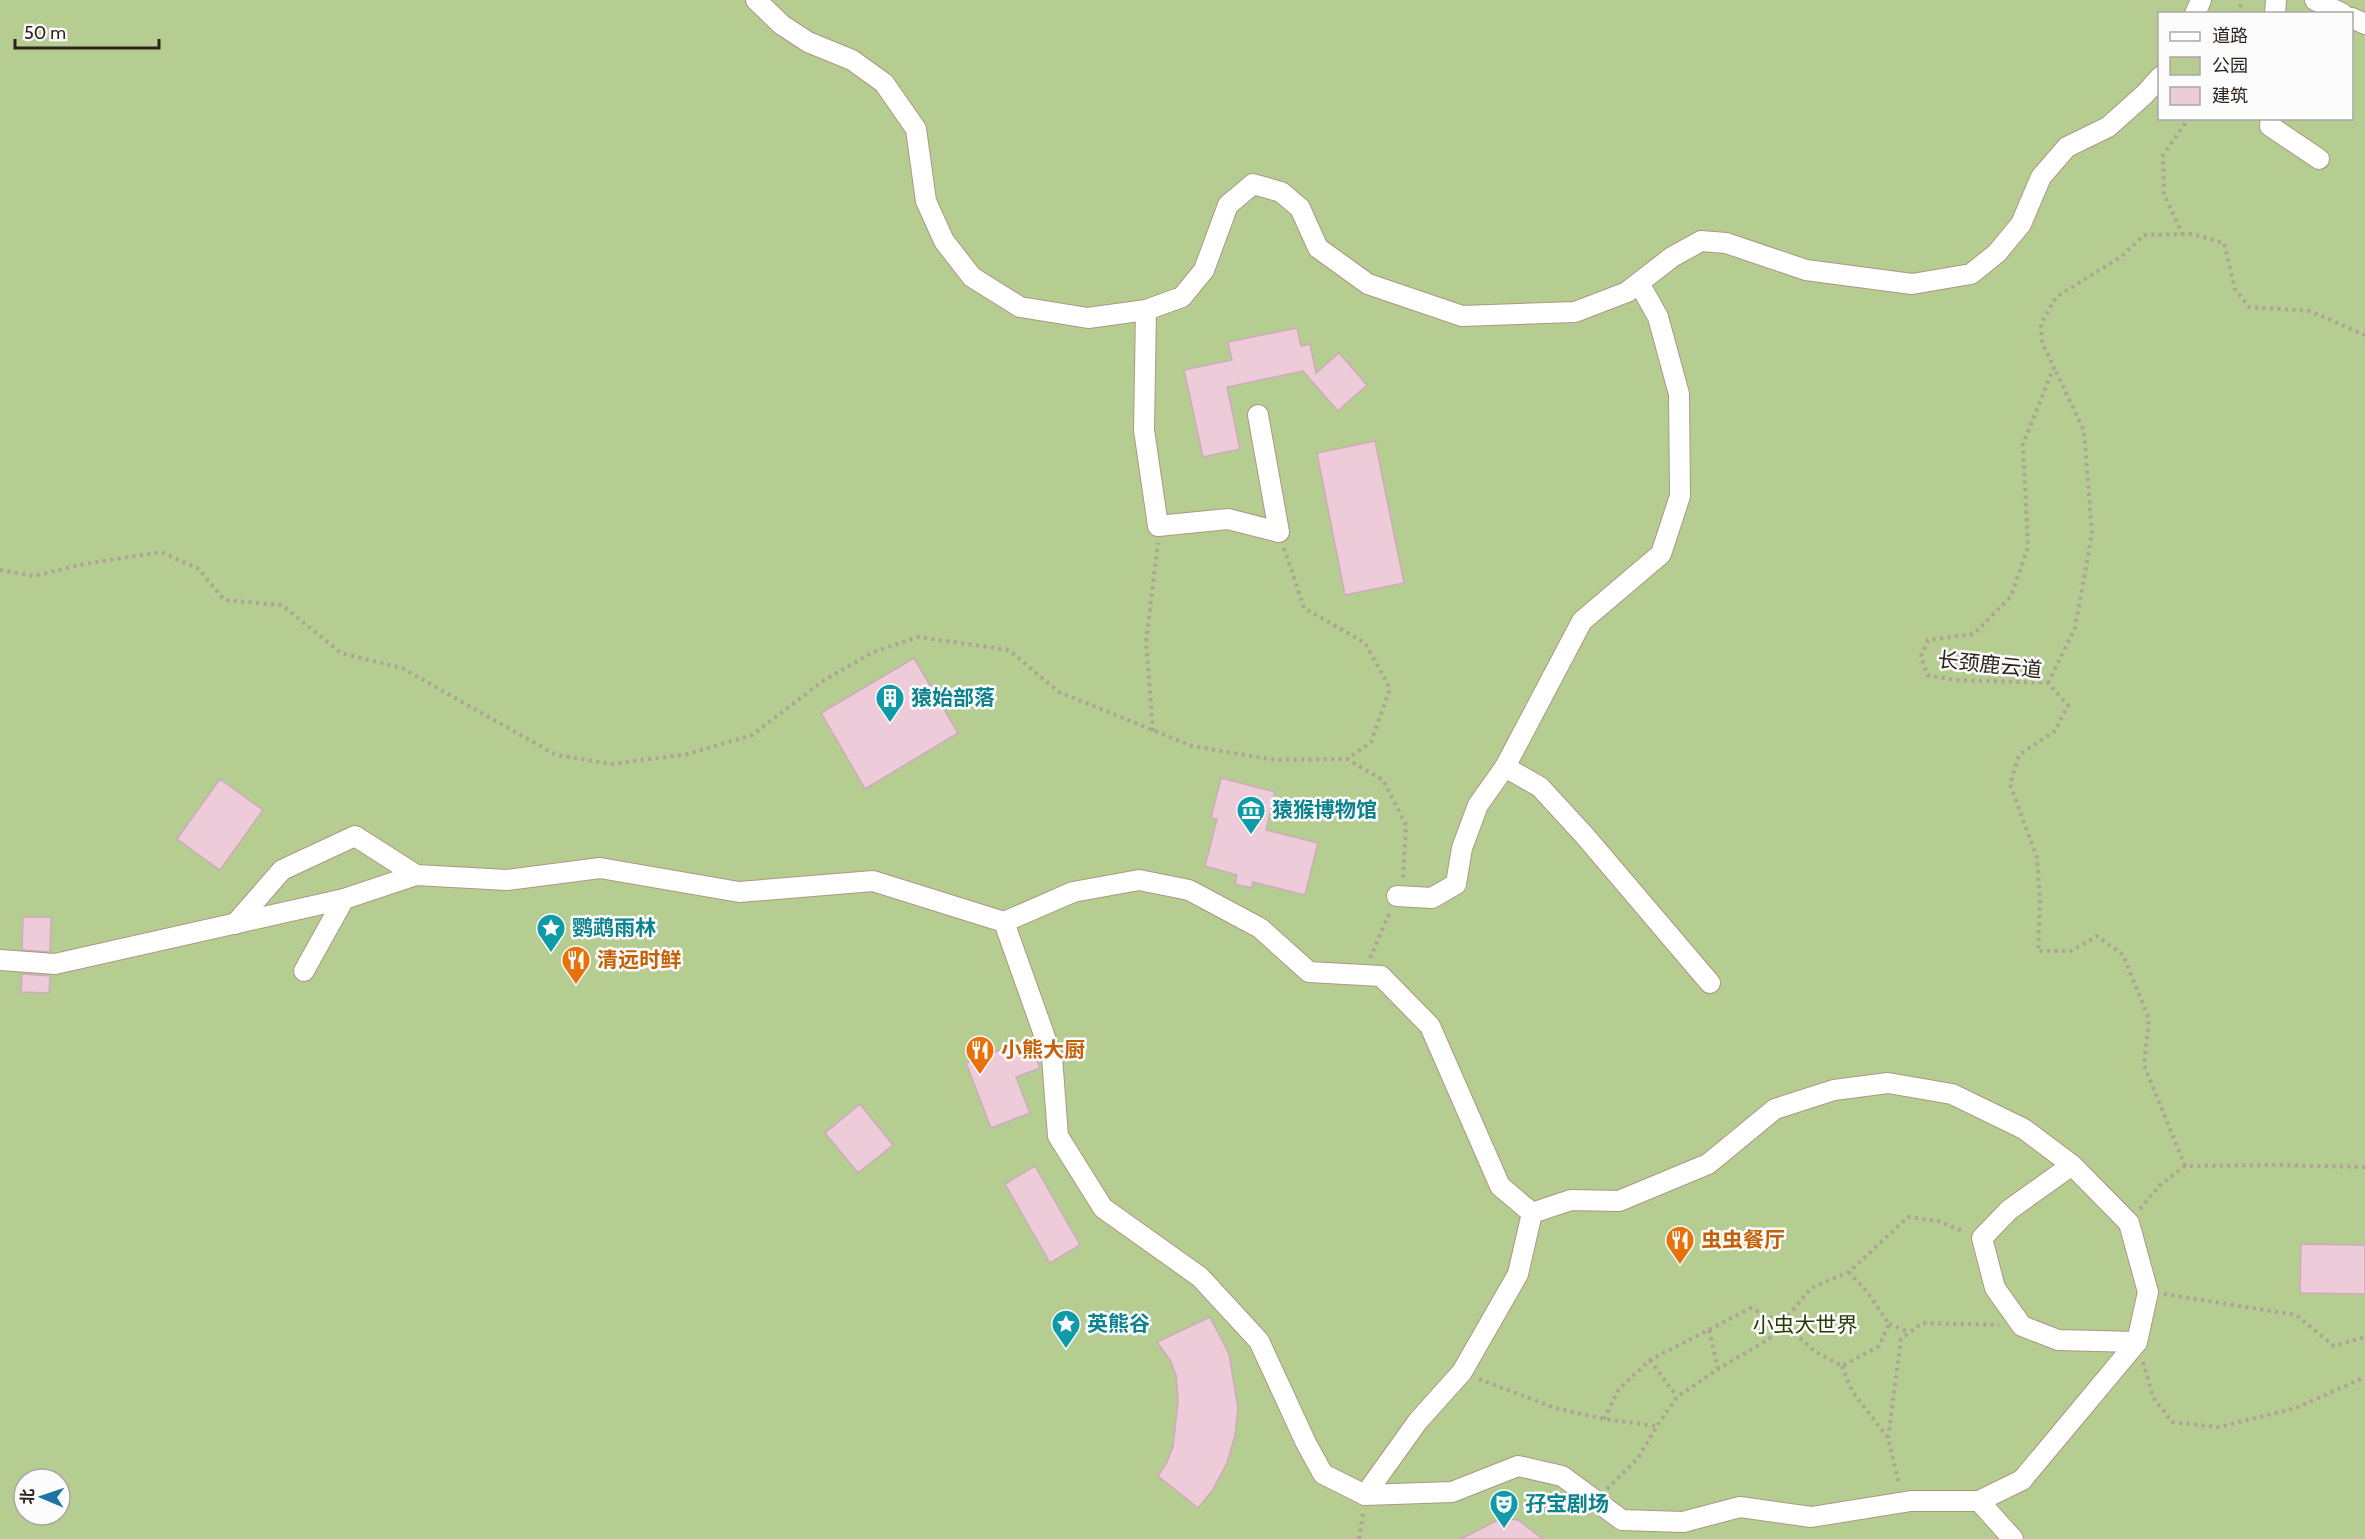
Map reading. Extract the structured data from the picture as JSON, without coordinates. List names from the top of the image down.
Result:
{
  "streets": {
    "path": ["长颈鹿云道"]
  },
  "parks": ["小虫大世界"],
  "places": {
    "building": ["猿始部落"],
    "museum": ["猿猴博物馆"],
    "place": ["鹦鹉雨林", "英熊谷"],
    "restaurant": ["清远时鲜", "小熊大厨", "虫虫餐厅"],
    "theatre": ["孖宝剧场"]
  },
  "legend": ["道路", "公园", "建筑"],
  "scale_bar": "50 m",
  "north": "left"
}
